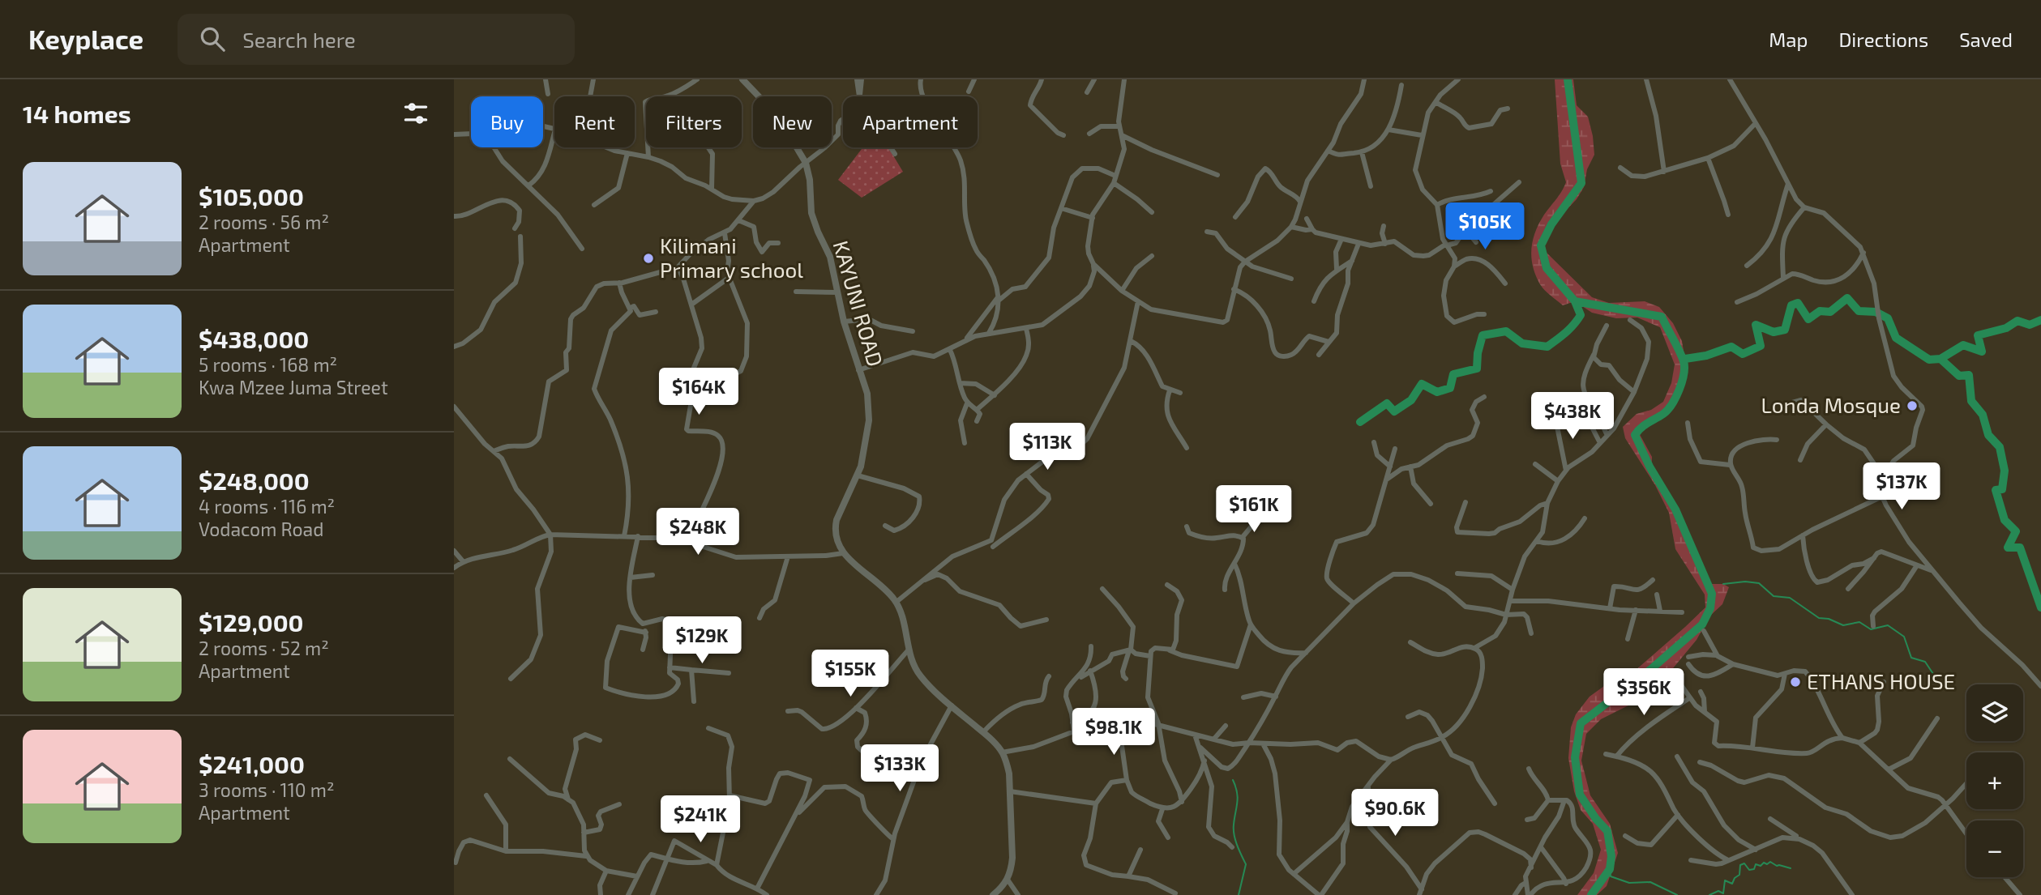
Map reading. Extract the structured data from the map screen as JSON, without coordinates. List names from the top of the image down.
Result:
{
  "streets": {
    "street": ["KAYUNI ROAD"]
  },
  "places": ["Kilimani Primary school", "Londa Mosque", "ETHANS HOUSE"],
  "page": {
    "header": "Keyplace",
    "search": "Search here",
    "nav": ["Map", "Directions", "Saved"],
    "heading": "14 homes",
    "chip": [
      "Buy",
      "Rent",
      "Filters",
      "New",
      "Apartment"
    ],
    "list": [
      {
        "name": "$105,000",
        "note": "2 rooms · 56 m² · Apartment"
      },
      {
        "name": "$438,000",
        "note": "5 rooms · 168 m² · Kwa Mzee Juma Street"
      },
      {
        "name": "$248,000",
        "note": "4 rooms · 116 m² · Vodacom Road"
      },
      {
        "name": "$129,000",
        "note": "2 rooms · 52 m² · Apartment"
      },
      {
        "name": "$241,000",
        "note": "3 rooms · 110 m² · Apartment"
      }
    ],
    "price": [
      "$105K",
      "$164K",
      "$438K",
      "$113K",
      "$137K",
      "$161K",
      "$248K",
      "$129K",
      "$155K",
      "$356K",
      "$98.1K",
      "$133K",
      "$90.6K",
      "$241K"
    ],
    "map_buttons": ["+", "−"]
  }
}
